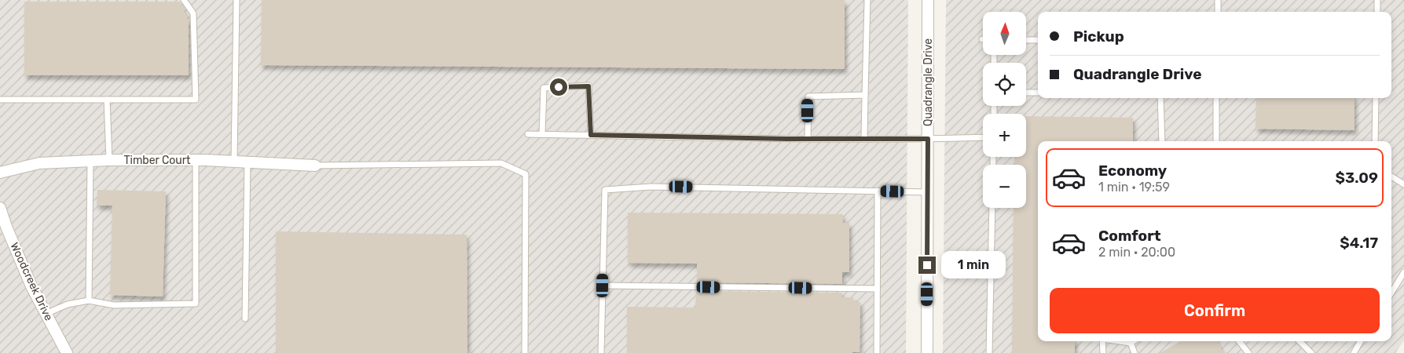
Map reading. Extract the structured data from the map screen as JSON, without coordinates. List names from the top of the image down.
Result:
{
  "streets": {
    "street": ["Quadrangle Drive", "Timber Court", "Woodcreek Drive"]
  },
  "north": "top",
  "page": {
    "map_buttons": ["+", "−"],
    "banner": ["Pickup", "Quadrangle Drive"],
    "list": [
      {
        "name": "Economy",
        "note": "1 min · 19:59",
        "value": "$3.09"
      },
      {
        "name": "Comfort",
        "note": "2 min · 20:00",
        "value": "$4.17"
      }
    ],
    "bubble": "1 min",
    "buttons": "Confirm"
  }
}
